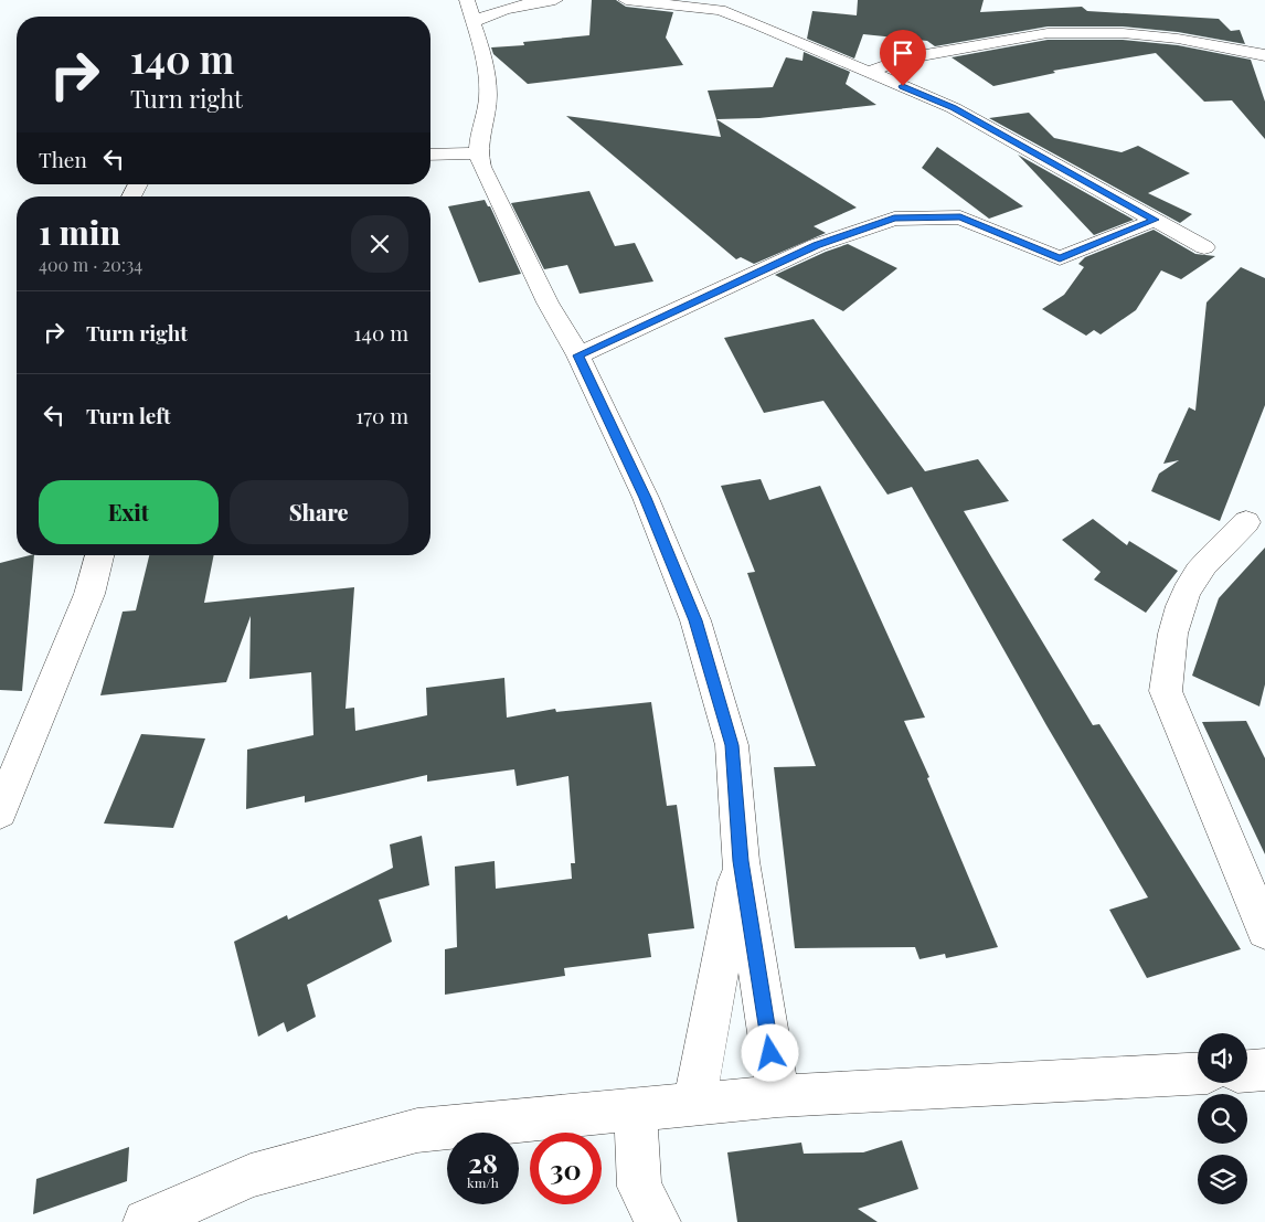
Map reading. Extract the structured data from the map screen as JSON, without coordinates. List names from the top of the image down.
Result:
{
  "page": {
    "turn": ["140 m", "Turn right"],
    "then": "Then",
    "heading": ["1 min", "400 m · 20:34"],
    "list": [
      {
        "name": "Turn right",
        "value": "140 m"
      },
      {
        "name": "Turn left",
        "value": "170 m"
      }
    ],
    "buttons": ["Exit", "Share"],
    "speed": "28 km/h",
    "limit": "30"
  }
}
